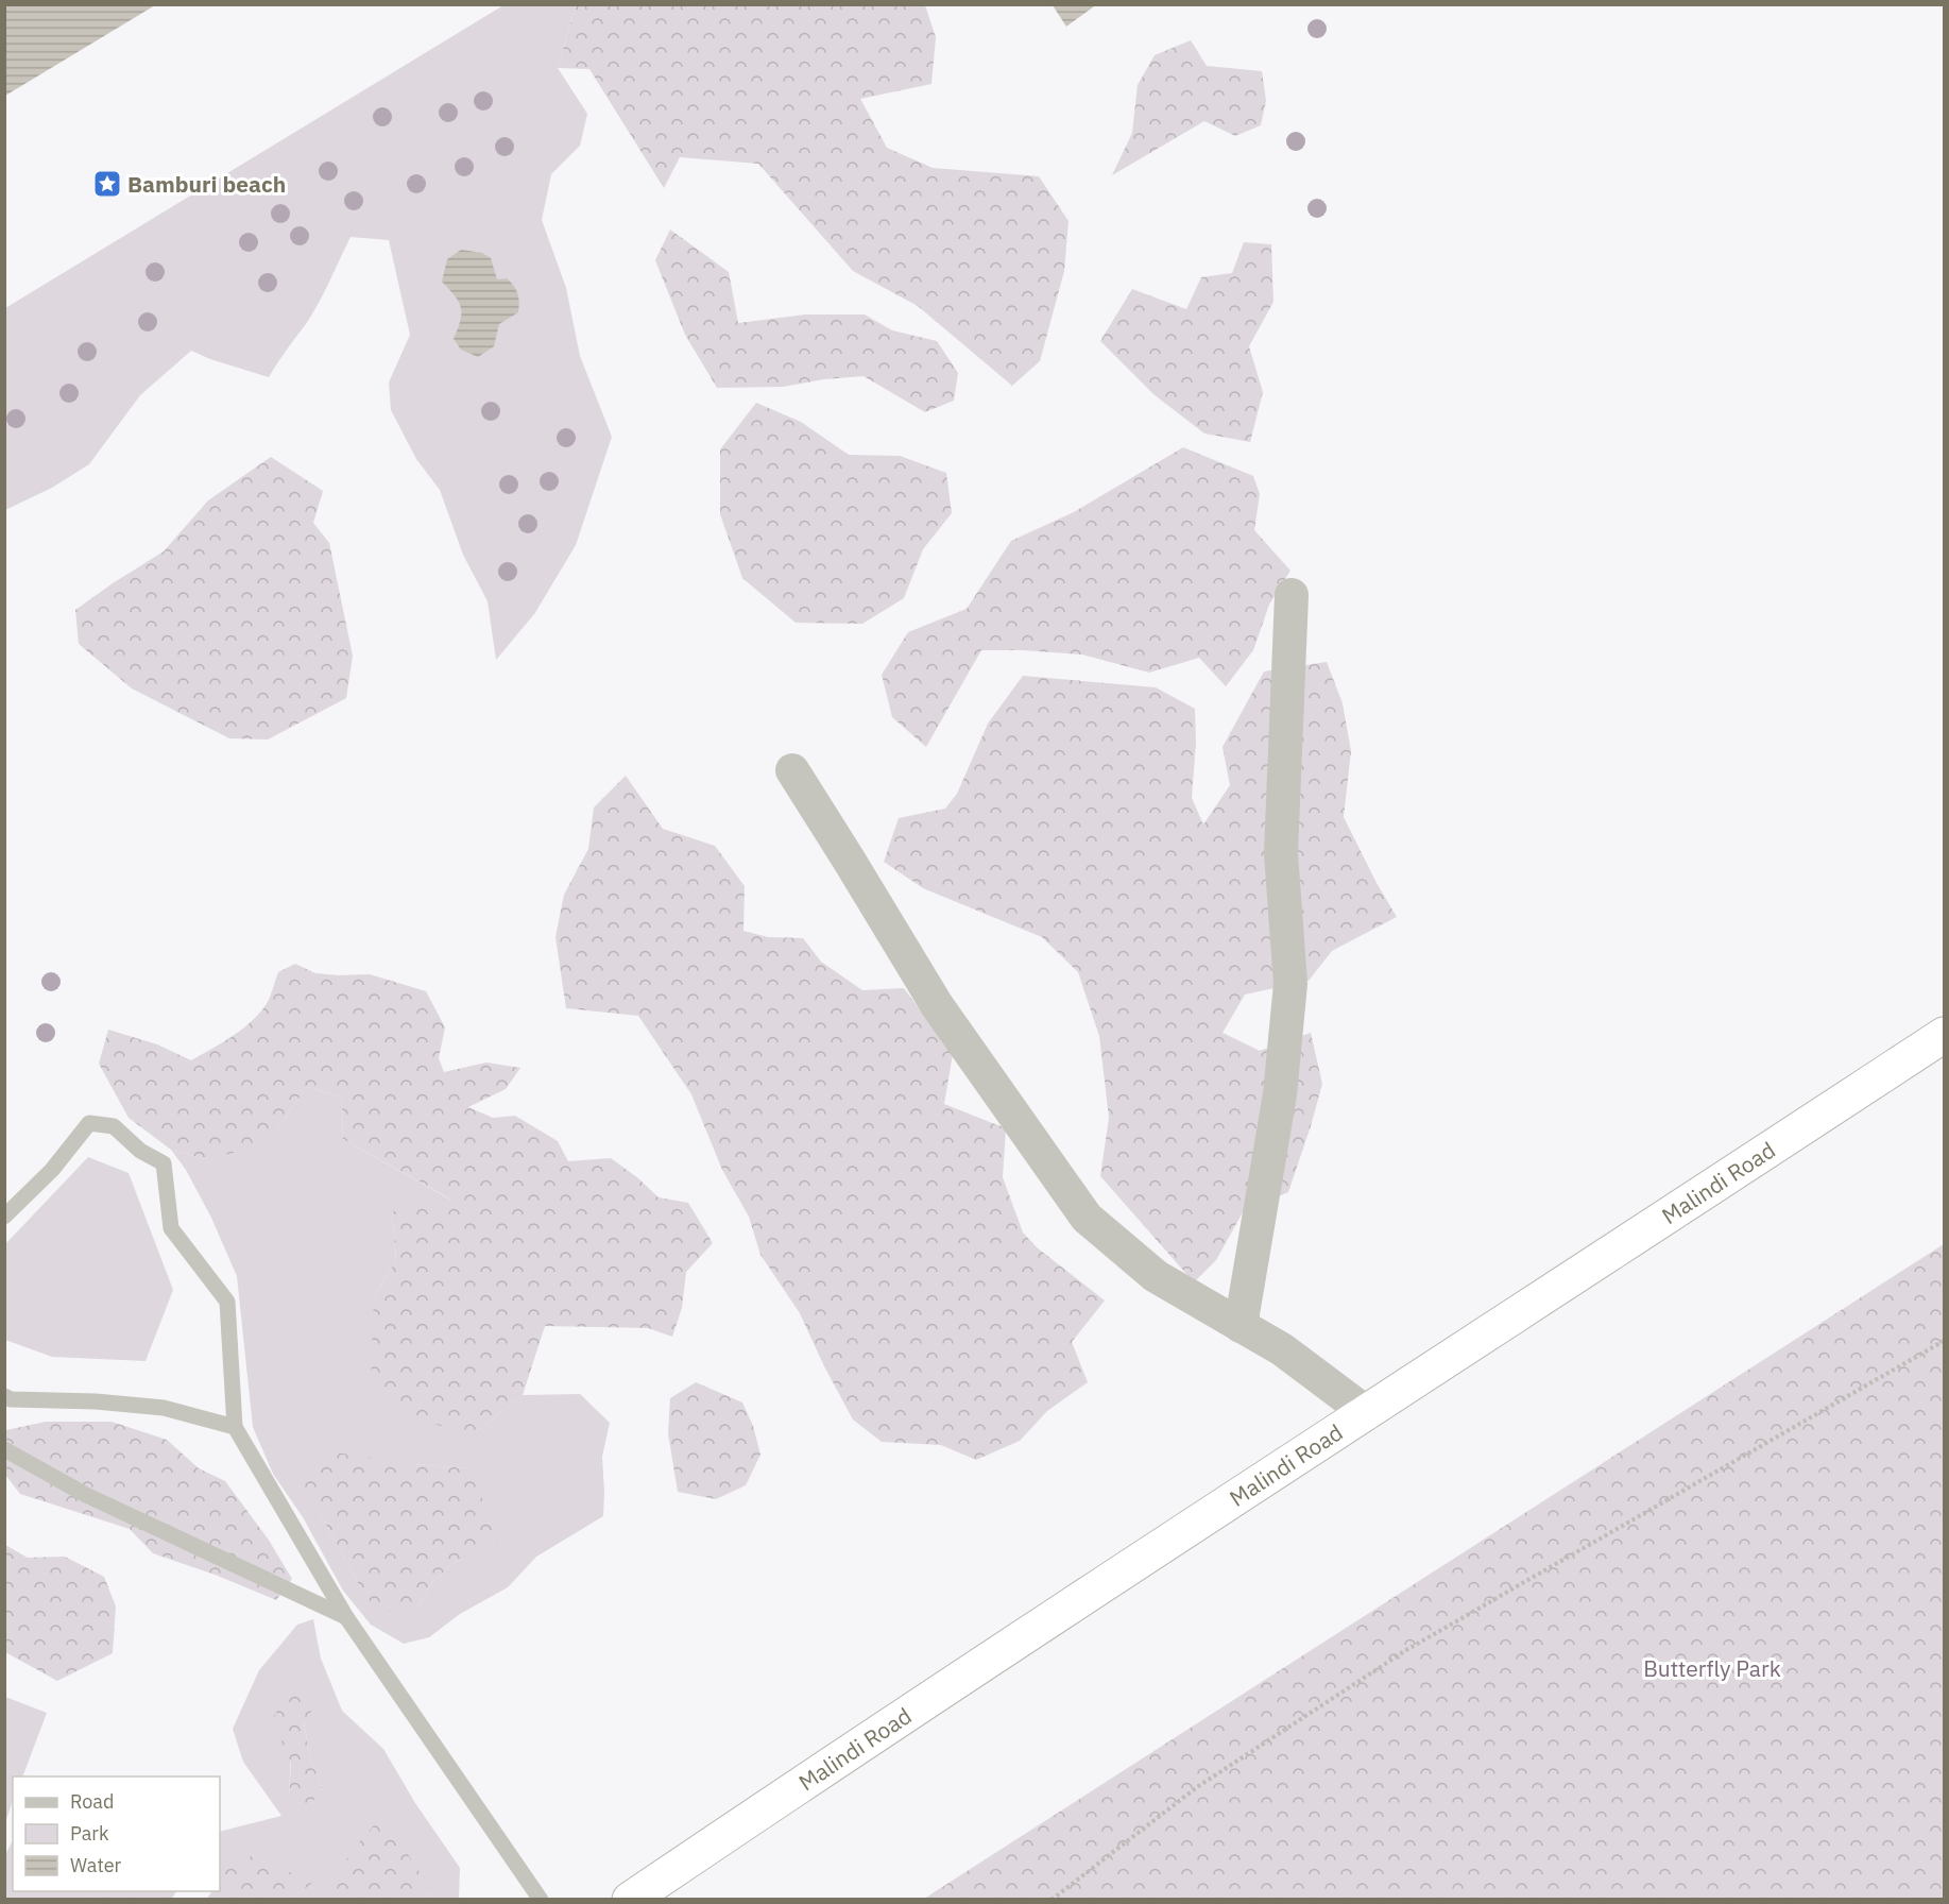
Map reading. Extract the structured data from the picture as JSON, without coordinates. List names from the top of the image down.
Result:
{
  "streets": {
    "highway": ["Malindi Road"]
  },
  "parks": ["Butterfly Park"],
  "places": {
    "place": ["Bamburi beach"]
  },
  "legend": ["Road", "Park", "Water"]
}
